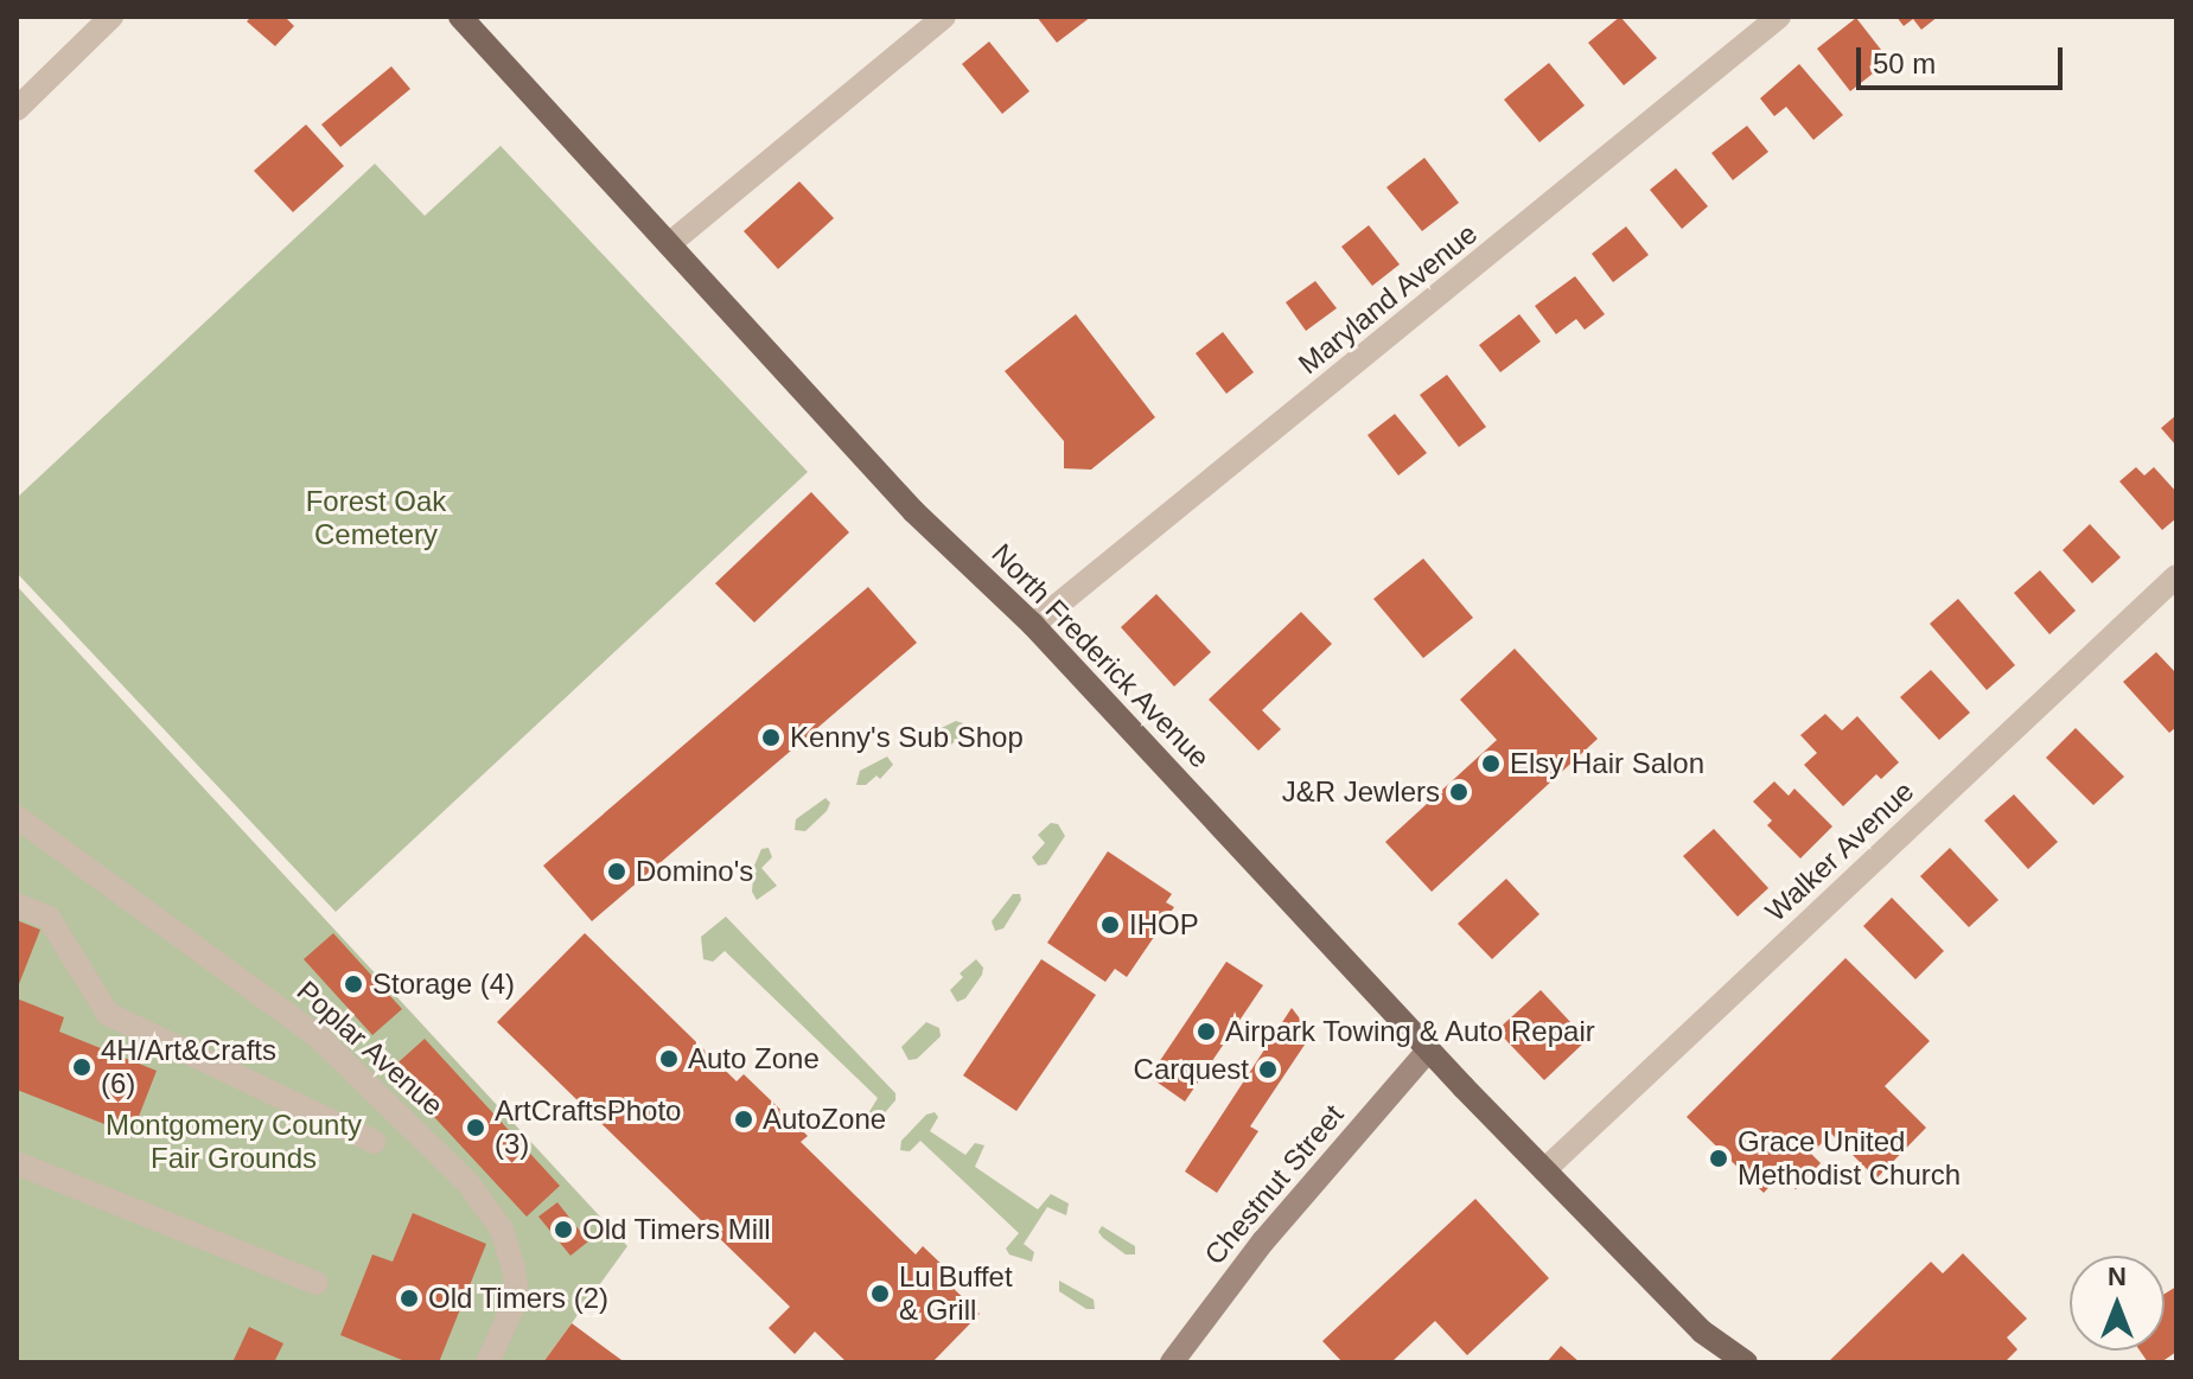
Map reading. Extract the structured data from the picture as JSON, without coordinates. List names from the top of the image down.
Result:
{
  "streets": {
    "main road": ["North Frederick Avenue"],
    "street": [
      "Maryland Avenue",
      "Walker Avenue",
      "Poplar Avenue",
      "Chestnut Street"
    ]
  },
  "crossings": [
    ["Maryland Avenue", "North Frederick Avenue"],
    ["North Frederick Avenue", "Walker Avenue"],
    ["North Frederick Avenue", "Chestnut Street"]
  ],
  "parks": ["Forest Oak Cemetery", "Montgomery County Fair Grounds"],
  "places": [
    "Kenny's Sub Shop",
    "Elsy Hair Salon",
    "J&R Jewlers",
    "Domino's",
    "IHOP",
    "Storage (4)",
    "Airpark Towing & Auto Repair",
    "Auto Zone",
    "4H/Art&Crafts (6)",
    "Carquest",
    "AutoZone",
    "ArtCraftsPhoto (3)",
    "Grace United Methodist Church",
    "Old Timers Mill",
    "Lu Buffet & Grill",
    "Old Timers (2)"
  ],
  "scale_bar": "50 m",
  "north": "top"
}
